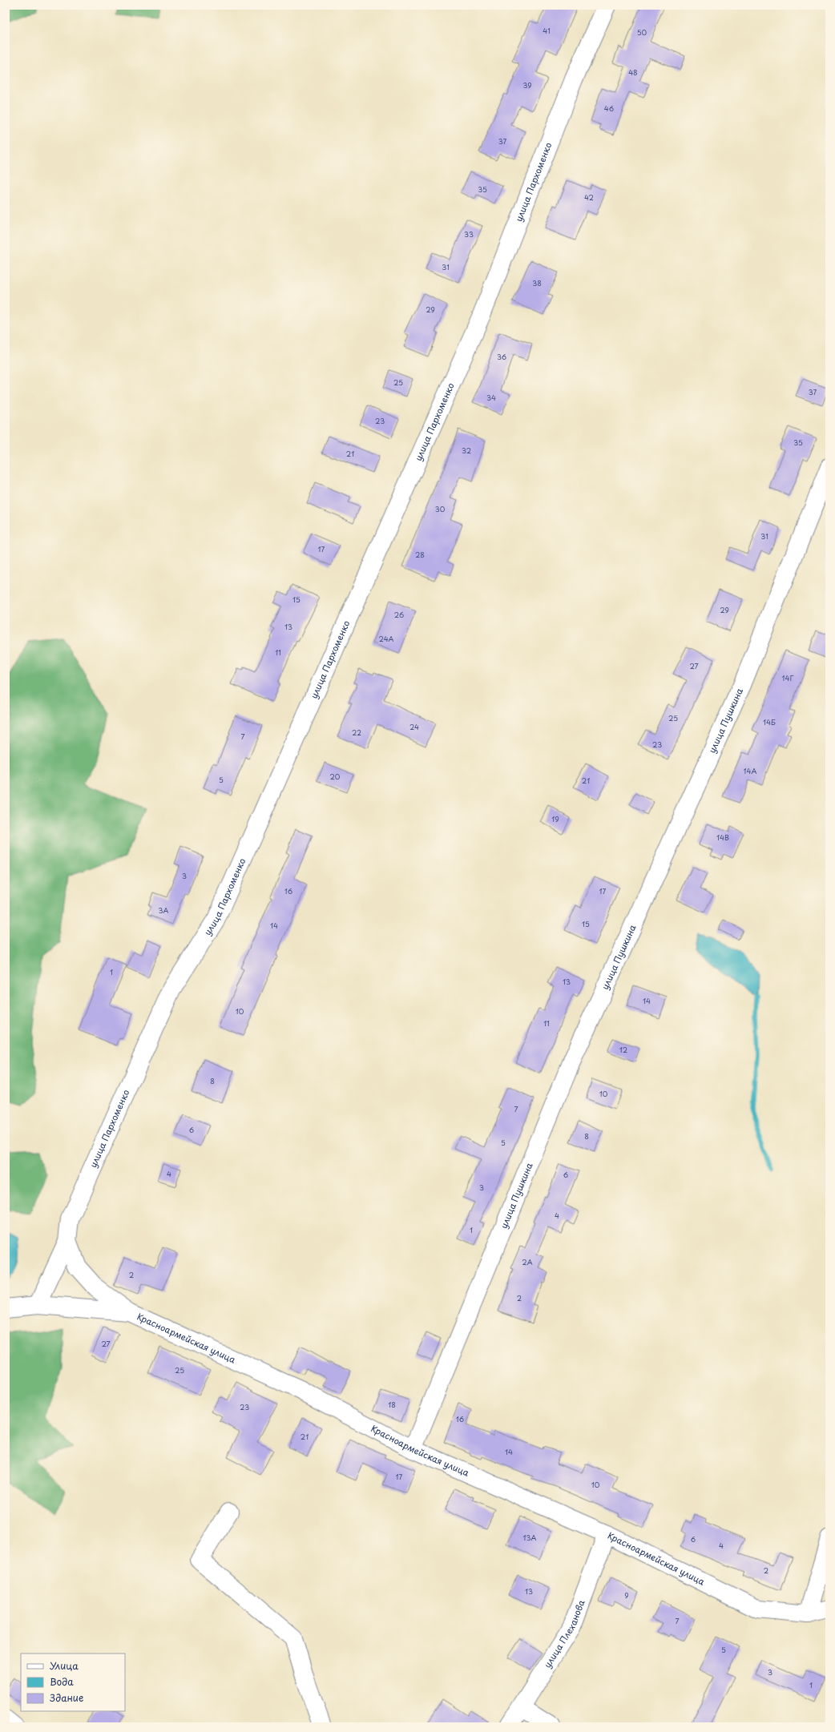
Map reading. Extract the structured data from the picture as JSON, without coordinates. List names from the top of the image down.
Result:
{
  "streets": {
    "street": [
      "улица Пархоменко",
      "улица Пушкина",
      "Красноармейская улица",
      "улица Плеханова"
    ]
  },
  "crossings": [
    ["улица Пархоменко", "Красноармейская улица"],
    ["улица Пушкина", "Красноармейская улица"],
    ["Красноармейская улица", "улица Плеханова"]
  ],
  "house_numbers": [
    "41",
    "50",
    "48",
    "39",
    "46",
    "37",
    "35",
    "42",
    "33",
    "31",
    "38",
    "29",
    "36",
    "25",
    "37",
    "34",
    "23",
    "35",
    "32",
    "21",
    "30",
    "31",
    "17",
    "28",
    "15",
    "29",
    "26",
    "13",
    "24А",
    "11",
    "27",
    "14Г",
    "25",
    "14Б",
    "24",
    "22",
    "7",
    "23",
    "14А",
    "20",
    "5",
    "21",
    "19",
    "14В",
    "3",
    "16",
    "17",
    "3А",
    "15",
    "14",
    "1",
    "13",
    "14",
    "10",
    "11",
    "12",
    "8",
    "10",
    "7",
    "6",
    "8",
    "5",
    "4",
    "6",
    "3",
    "4",
    "1",
    "2А",
    "2",
    "2",
    "27",
    "25",
    "18",
    "23",
    "16",
    "21",
    "14",
    "17",
    "10",
    "13А",
    "6",
    "4",
    "2",
    "13",
    "9",
    "7",
    "5",
    "3",
    "1"
  ],
  "legend": ["Улица", "Вода", "Здание"]
}
